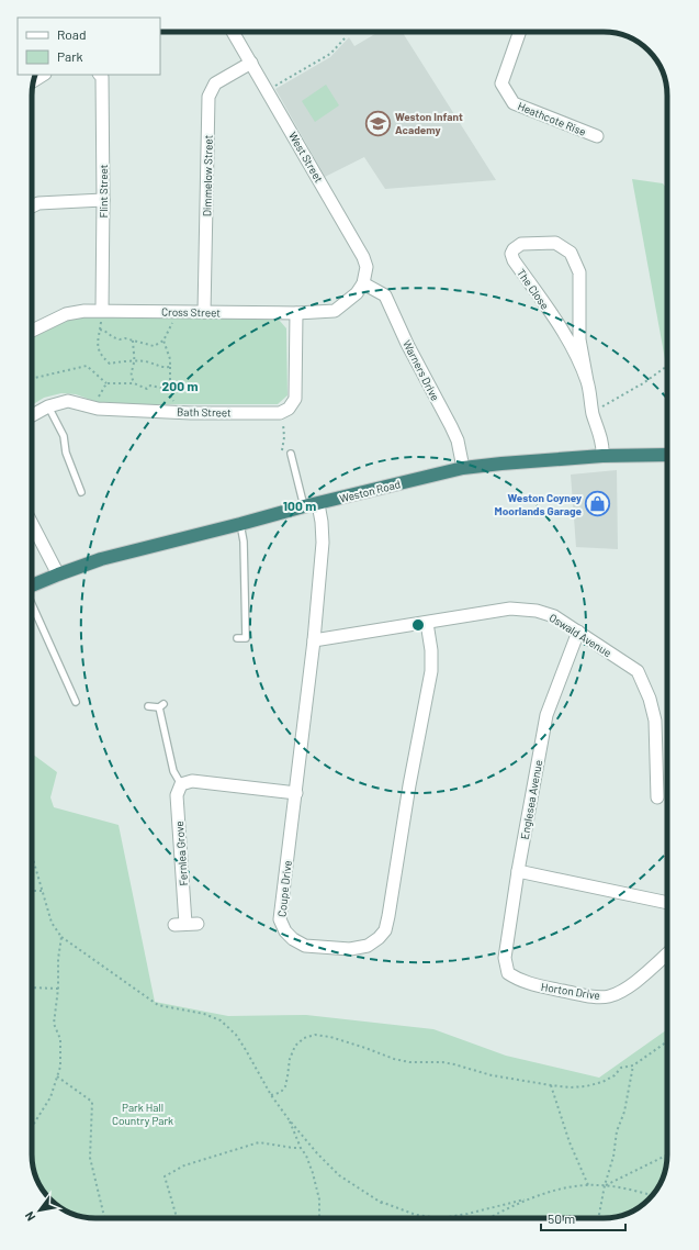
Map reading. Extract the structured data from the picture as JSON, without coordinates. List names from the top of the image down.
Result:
{
  "streets": {
    "highway": ["Weston Road"],
    "street": [
      "Heathcote Rise",
      "West Street",
      "Dimmelow Street",
      "Flint Street",
      "The Close",
      "Cross Street",
      "Warners Drive",
      "Bath Street",
      "Oswald Avenue",
      "Englesea Avenue",
      "Fernlea Grove",
      "Coupe Drive",
      "Horton Drive"
    ]
  },
  "crossings": [
    ["West Street", "Dimmelow Street"],
    ["West Street", "Cross Street"],
    ["West Street", "Warners Drive"],
    ["Dimmelow Street", "Cross Street"],
    ["Flint Street", "Cross Street"],
    ["The Close", "Weston Road"],
    ["Cross Street", "Warners Drive"],
    ["Cross Street", "Bath Street"],
    ["Warners Drive", "Weston Road"],
    ["Weston Road", "Coupe Drive"],
    ["Oswald Avenue", "Englesea Avenue"],
    ["Oswald Avenue", "Coupe Drive"],
    ["Englesea Avenue", "Horton Drive"]
  ],
  "parks": ["Park Hall Country Park"],
  "places": {
    "school or university": ["Weston Infant Academy"],
    "shop": ["Weston Coyney Moorlands Garage"]
  },
  "legend": ["Road", "Park"],
  "scale_bar": "50 m",
  "north": "bottom left",
  "rings": ["200 m", "100 m"]
}
